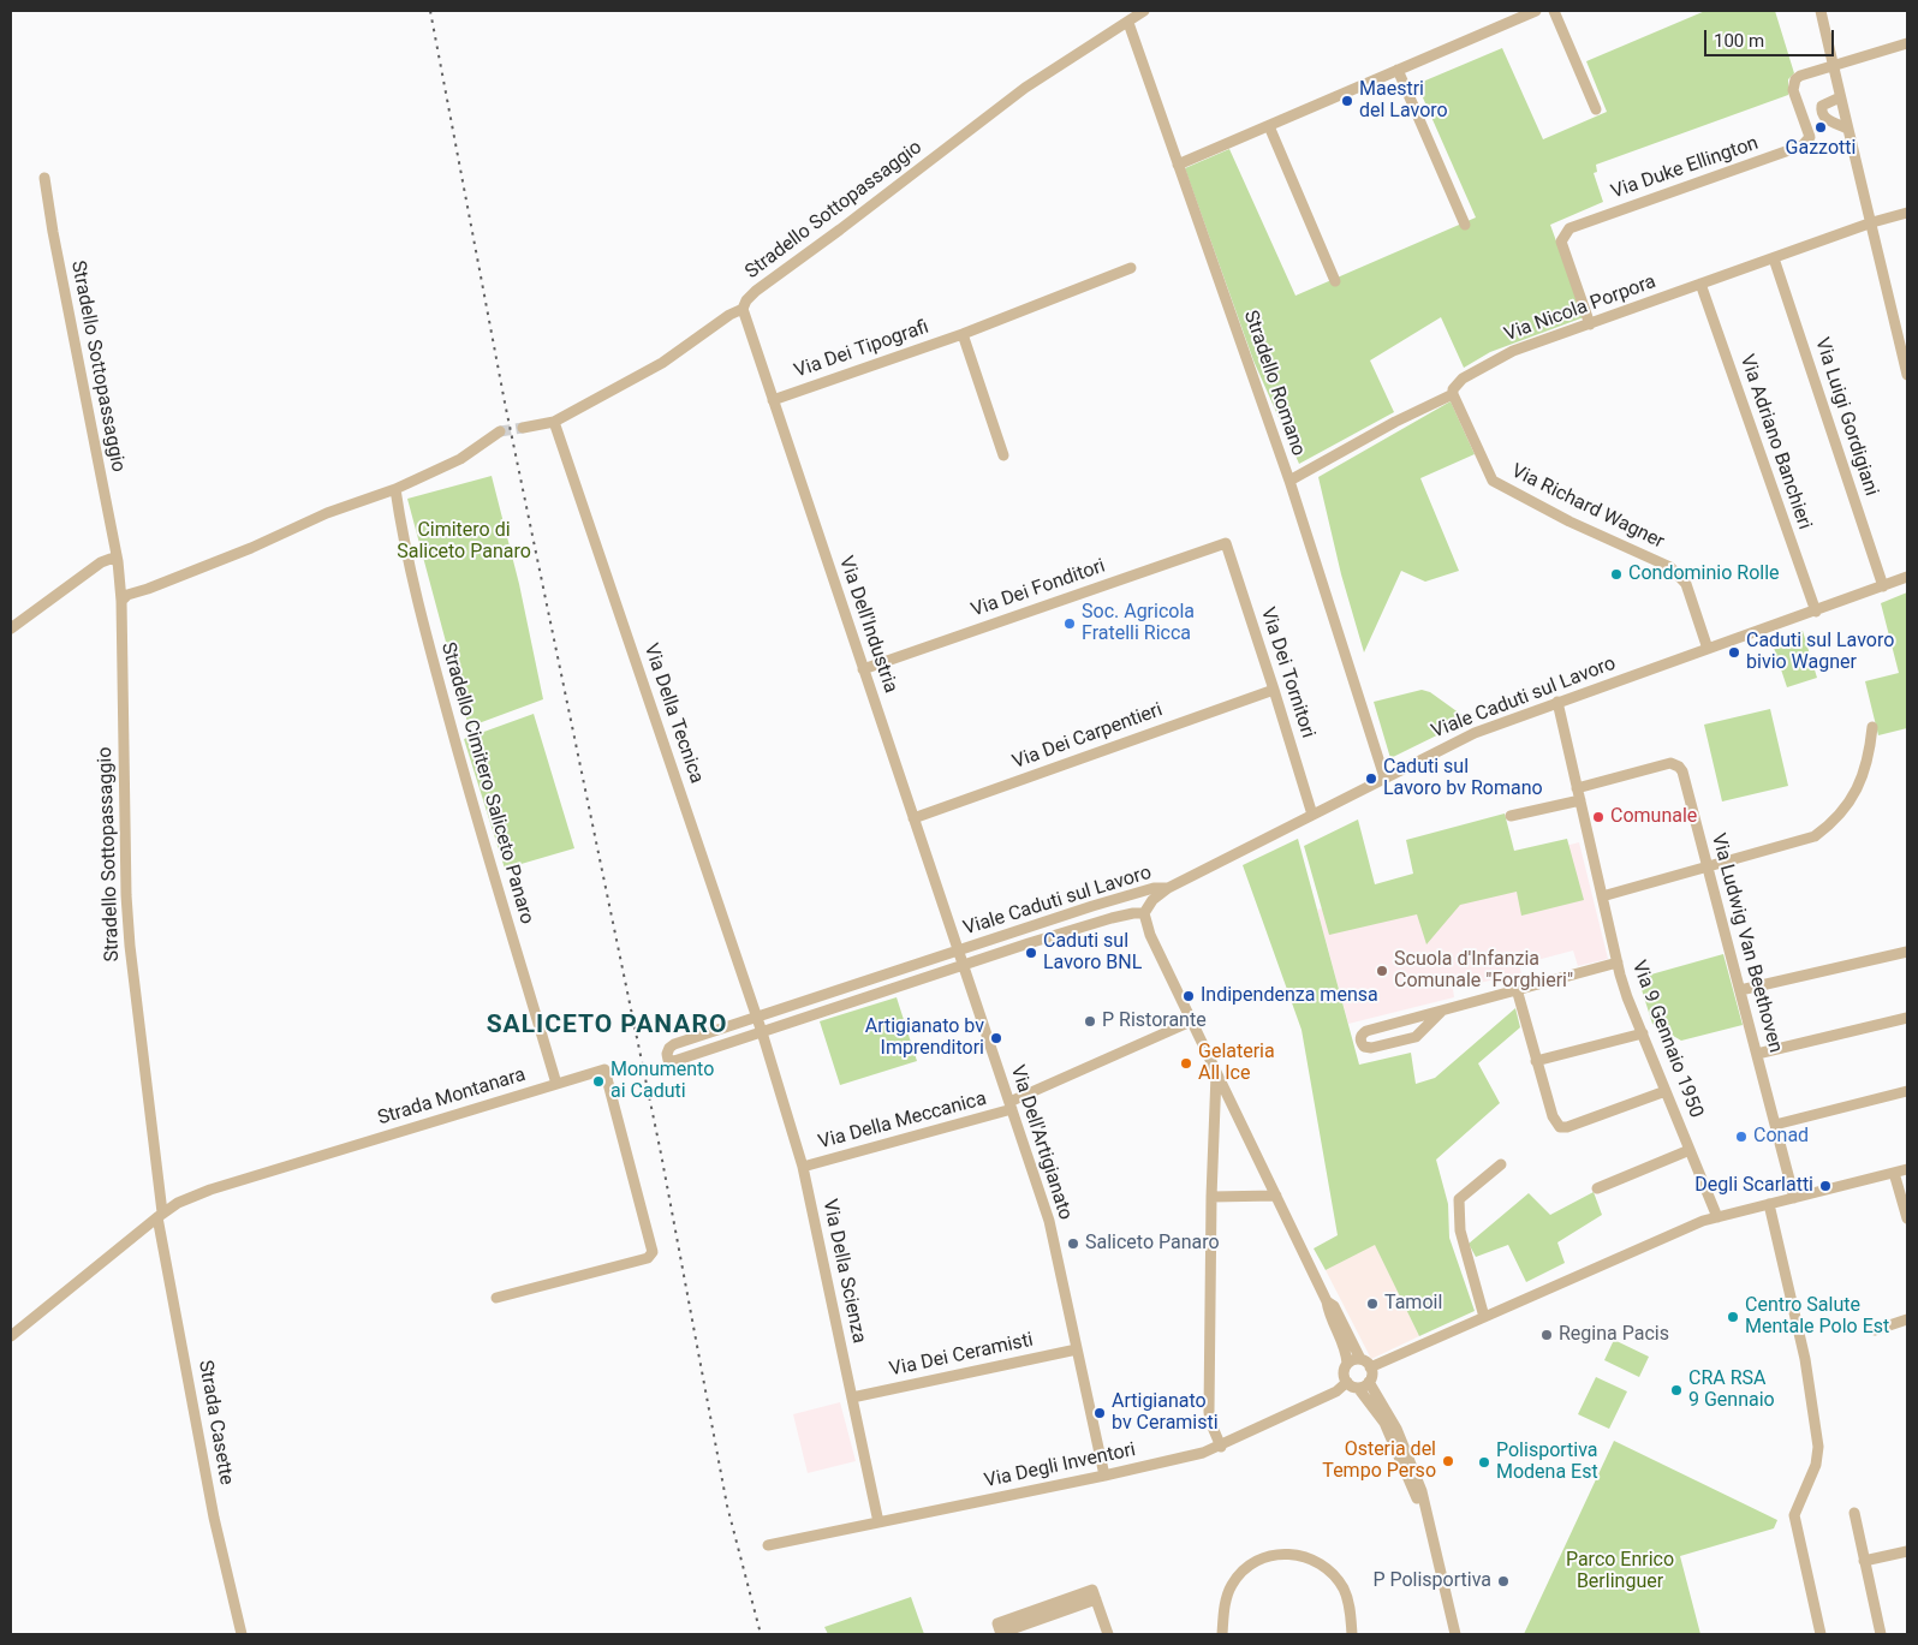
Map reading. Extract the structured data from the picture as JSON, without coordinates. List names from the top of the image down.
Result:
{
  "streets": {
    "street": [
      "Via Duke Ellington",
      "Stradello Sottopassaggio",
      "Via Nicola Porpora",
      "Via Dei Tipografi",
      "Stradello Romano",
      "Via Luigi Gordigiani",
      "Via Adriano Banchieri",
      "Via Richard Wagner",
      "Via Dei Fonditori",
      "Via Dell'Industria",
      "Via Dei Tornitori",
      "Viale Caduti sul Lavoro",
      "Via Della Tecnica",
      "Via Dei Carpentieri",
      "Stradello Cimitero Saliceto Panaro",
      "Via Ludwig Van Beethoven",
      "Via 9 Gennaio 1950",
      "Strada Montanara",
      "Via Della Meccanica",
      "Via Dell'Artigianato",
      "Via Della Scienza",
      "Via Dei Ceramisti",
      "Strada Casette",
      "Via Degli Inventori"
    ]
  },
  "crossings": [
    ["Via Duke Ellington", "Via Nicola Porpora"],
    ["Stradello Sottopassaggio", "Stradello Romano"],
    ["Stradello Sottopassaggio", "Via Dell'Industria"],
    ["Stradello Sottopassaggio", "Via Della Tecnica"],
    ["Stradello Sottopassaggio", "Strada Montanara"],
    ["Stradello Sottopassaggio", "Strada Casette"],
    ["Via Nicola Porpora", "Stradello Romano"],
    ["Via Nicola Porpora", "Via Luigi Gordigiani"],
    ["Via Nicola Porpora", "Via Adriano Banchieri"],
    ["Via Nicola Porpora", "Via Richard Wagner"],
    ["Via Dei Tipografi", "Via Dell'Industria"],
    ["Stradello Romano", "Viale Caduti sul Lavoro"],
    ["Via Luigi Gordigiani", "Viale Caduti sul Lavoro"],
    ["Via Adriano Banchieri", "Viale Caduti sul Lavoro"],
    ["Via Richard Wagner", "Viale Caduti sul Lavoro"],
    ["Via Dei Fonditori", "Via Dell'Industria"],
    ["Via Dei Fonditori", "Via Dei Tornitori"],
    ["Via Dell'Industria", "Viale Caduti sul Lavoro"],
    ["Via Dell'Industria", "Via Dei Carpentieri"],
    ["Via Dei Tornitori", "Viale Caduti sul Lavoro"],
    ["Via Dei Tornitori", "Via Dei Carpentieri"],
    ["Viale Caduti sul Lavoro", "Via Della Tecnica"],
    ["Viale Caduti sul Lavoro", "Via 9 Gennaio 1950"],
    ["Viale Caduti sul Lavoro", "Via Dell'Artigianato"],
    ["Viale Caduti sul Lavoro", "Via Della Scienza"],
    ["Stradello Cimitero Saliceto Panaro", "Strada Montanara"],
    ["Via Ludwig Van Beethoven", "Via 9 Gennaio 1950"],
    ["Strada Montanara", "Strada Casette"],
    ["Via Della Meccanica", "Via Dell'Artigianato"],
    ["Via Della Meccanica", "Via Della Scienza"],
    ["Via Dell'Artigianato", "Via Dei Ceramisti"],
    ["Via Dell'Artigianato", "Via Degli Inventori"],
    ["Via Della Scienza", "Via Dei Ceramisti"],
    ["Via Della Scienza", "Via Degli Inventori"]
  ],
  "districts": ["SALICETO PANARO"],
  "parks": ["Cimitero di Saliceto Panaro", "Parco Enrico Berlinguer"],
  "places": [
    "Maestri del Lavoro",
    "Gazzotti",
    "Condominio Rolle",
    "Soc. Agricola Fratelli Ricca",
    "Caduti sul Lavoro bivio Wagner",
    "Caduti sul Lavoro bv Romano",
    "Comunale",
    "Caduti sul Lavoro BNL",
    "Scuola d'Infanzia Comunale \"Forghieri\"",
    "Indipendenza mensa",
    "P Ristorante",
    "Artigianato bv Imprenditori",
    "Gelateria All Ice",
    "Monumento ai Caduti",
    "Conad",
    "Degli Scarlatti",
    "Saliceto Panaro",
    "Tamoil",
    "Centro Salute Mentale Polo Est",
    "Regina Pacis",
    "CRA RSA 9 Gennaio",
    "Artigianato bv Ceramisti",
    "Osteria del Tempo Perso",
    "Polisportiva Modena Est",
    "P Polisportiva"
  ],
  "scale_bar": "100 m"
}
